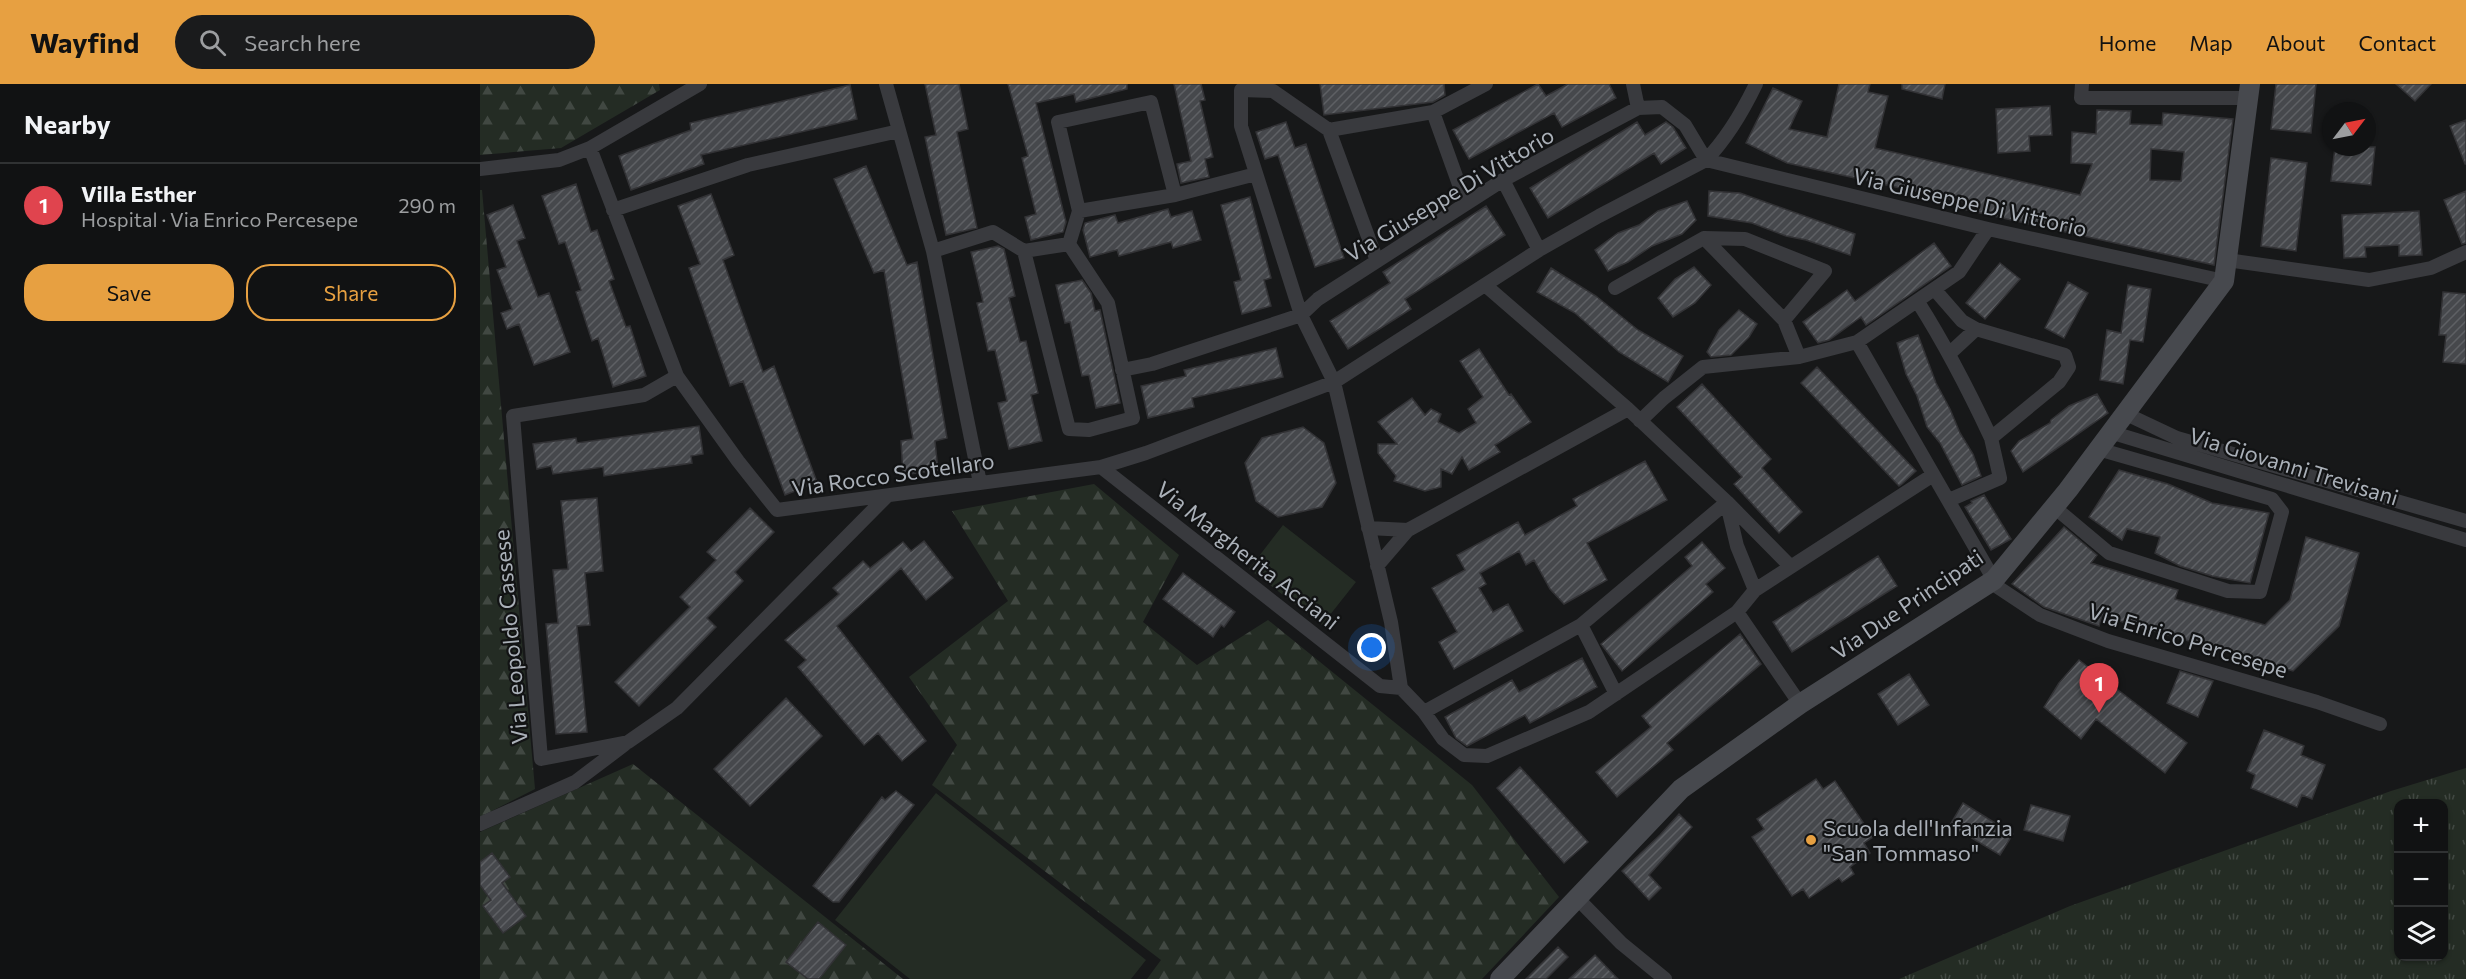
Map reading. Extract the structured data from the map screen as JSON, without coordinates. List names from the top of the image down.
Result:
{
  "streets": {
    "street": [
      "Via Giuseppe Di Vittorio",
      "Via Giovanni Trevisani",
      "Via Rocco Scotellaro",
      "Via Margherita Acciani",
      "Via Due Principati",
      "Via Leopoldo Cassese",
      "Via Enrico Percesepe"
    ]
  },
  "crossings": [
    ["Via Giuseppe Di Vittorio", "Via Due Principati"],
    ["Via Giovanni Trevisani", "Via Due Principati"],
    ["Via Rocco Scotellaro", "Via Margherita Acciani"],
    ["Via Rocco Scotellaro", "Via Leopoldo Cassese"],
    ["Via Due Principati", "Via Enrico Percesepe"]
  ],
  "places": ["Scuola dell'Infanzia \"San Tommaso\""],
  "north": "top right",
  "page": {
    "header": "Wayfind",
    "search": "Search here",
    "nav": [
      "Home",
      "Map",
      "About",
      "Contact"
    ],
    "heading": "Nearby",
    "list": [
      {
        "mark": "1",
        "name": "Villa Esther",
        "note": "Hospital · Via Enrico Percesepe",
        "value": "290 m"
      }
    ],
    "buttons": ["Save", "Share"],
    "pins": "1",
    "map_buttons": ["+", "−"]
  }
}
